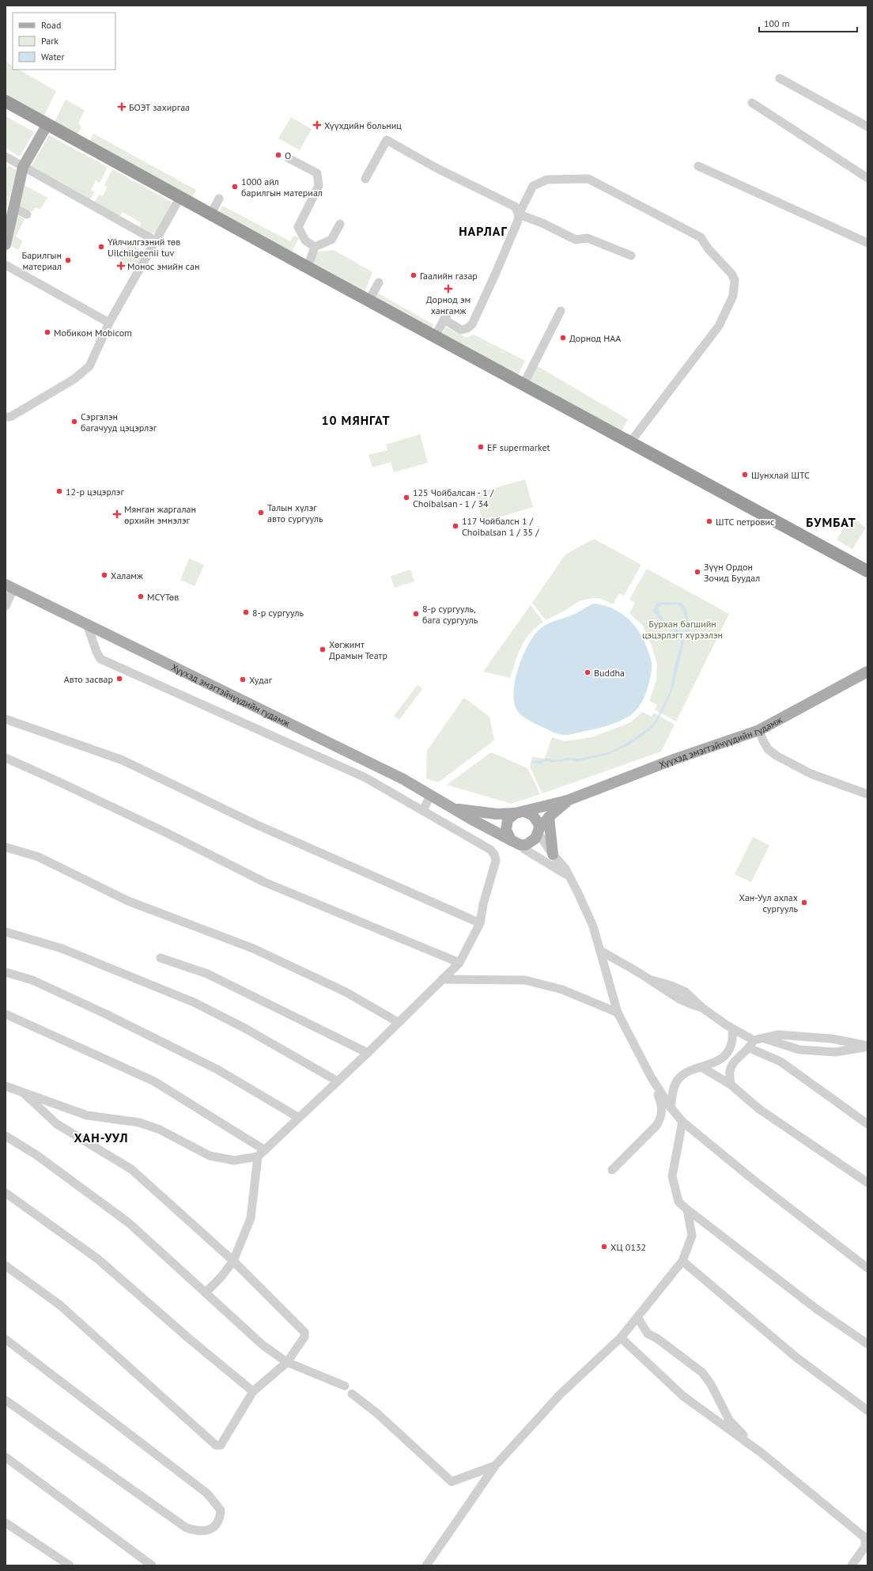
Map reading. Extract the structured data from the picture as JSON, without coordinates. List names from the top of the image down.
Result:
{
  "streets": {
    "main road": ["Хүүхэд эмэгтэйчүүдийн гудамж"]
  },
  "districts": [
    "НАРЛАГ",
    "10 МЯНГАТ",
    "БУМБАТ",
    "ХАН-УУЛ"
  ],
  "parks": ["Бурхан багшийн цэцэрлэгт хүрээлэн"],
  "places": {
    "health": [
      "БОЭТ захиргаа",
      "Хүүхдийн больниц",
      "Монос эмийн сан",
      "Дорнод эм хангамж",
      "Мянган жаргалан өрхийн эмнэлэг"
    ],
    "other": [
      "O",
      "1000 айл барилгын материал",
      "Үйлчилгээний төв Uilchilgeenii tuv",
      "Барилгын материал",
      "Гаалийн газар",
      "Мобиком Mobicom",
      "Дорнод НАА",
      "Сэргэлэн багачууд цэцэрлэг",
      "EF supermarket",
      "Шунхлай ШТС",
      "12-р цэцэрлэг",
      "125 Чойбалсан - 1 / Choibalsan - 1 / 34",
      "Талын хүлэг авто сургууль",
      "ШТС петровис",
      "117 Чойбалсн 1 / Choibalsan 1 / 35 /",
      "Зүүн Ордон Зочид Буудал",
      "Халамж",
      "МСҮТөв",
      "8-р сургууль",
      "8-р сургууль, бага сургууль",
      "Хөгжимт Драмын Театр",
      "Buddha",
      "Авто засвар",
      "Худаг",
      "Хан-Уул ахлах сургууль",
      "ХЦ 0132"
    ]
  },
  "legend": ["Road", "Park", "Water"],
  "scale_bar": "100 m"
}
